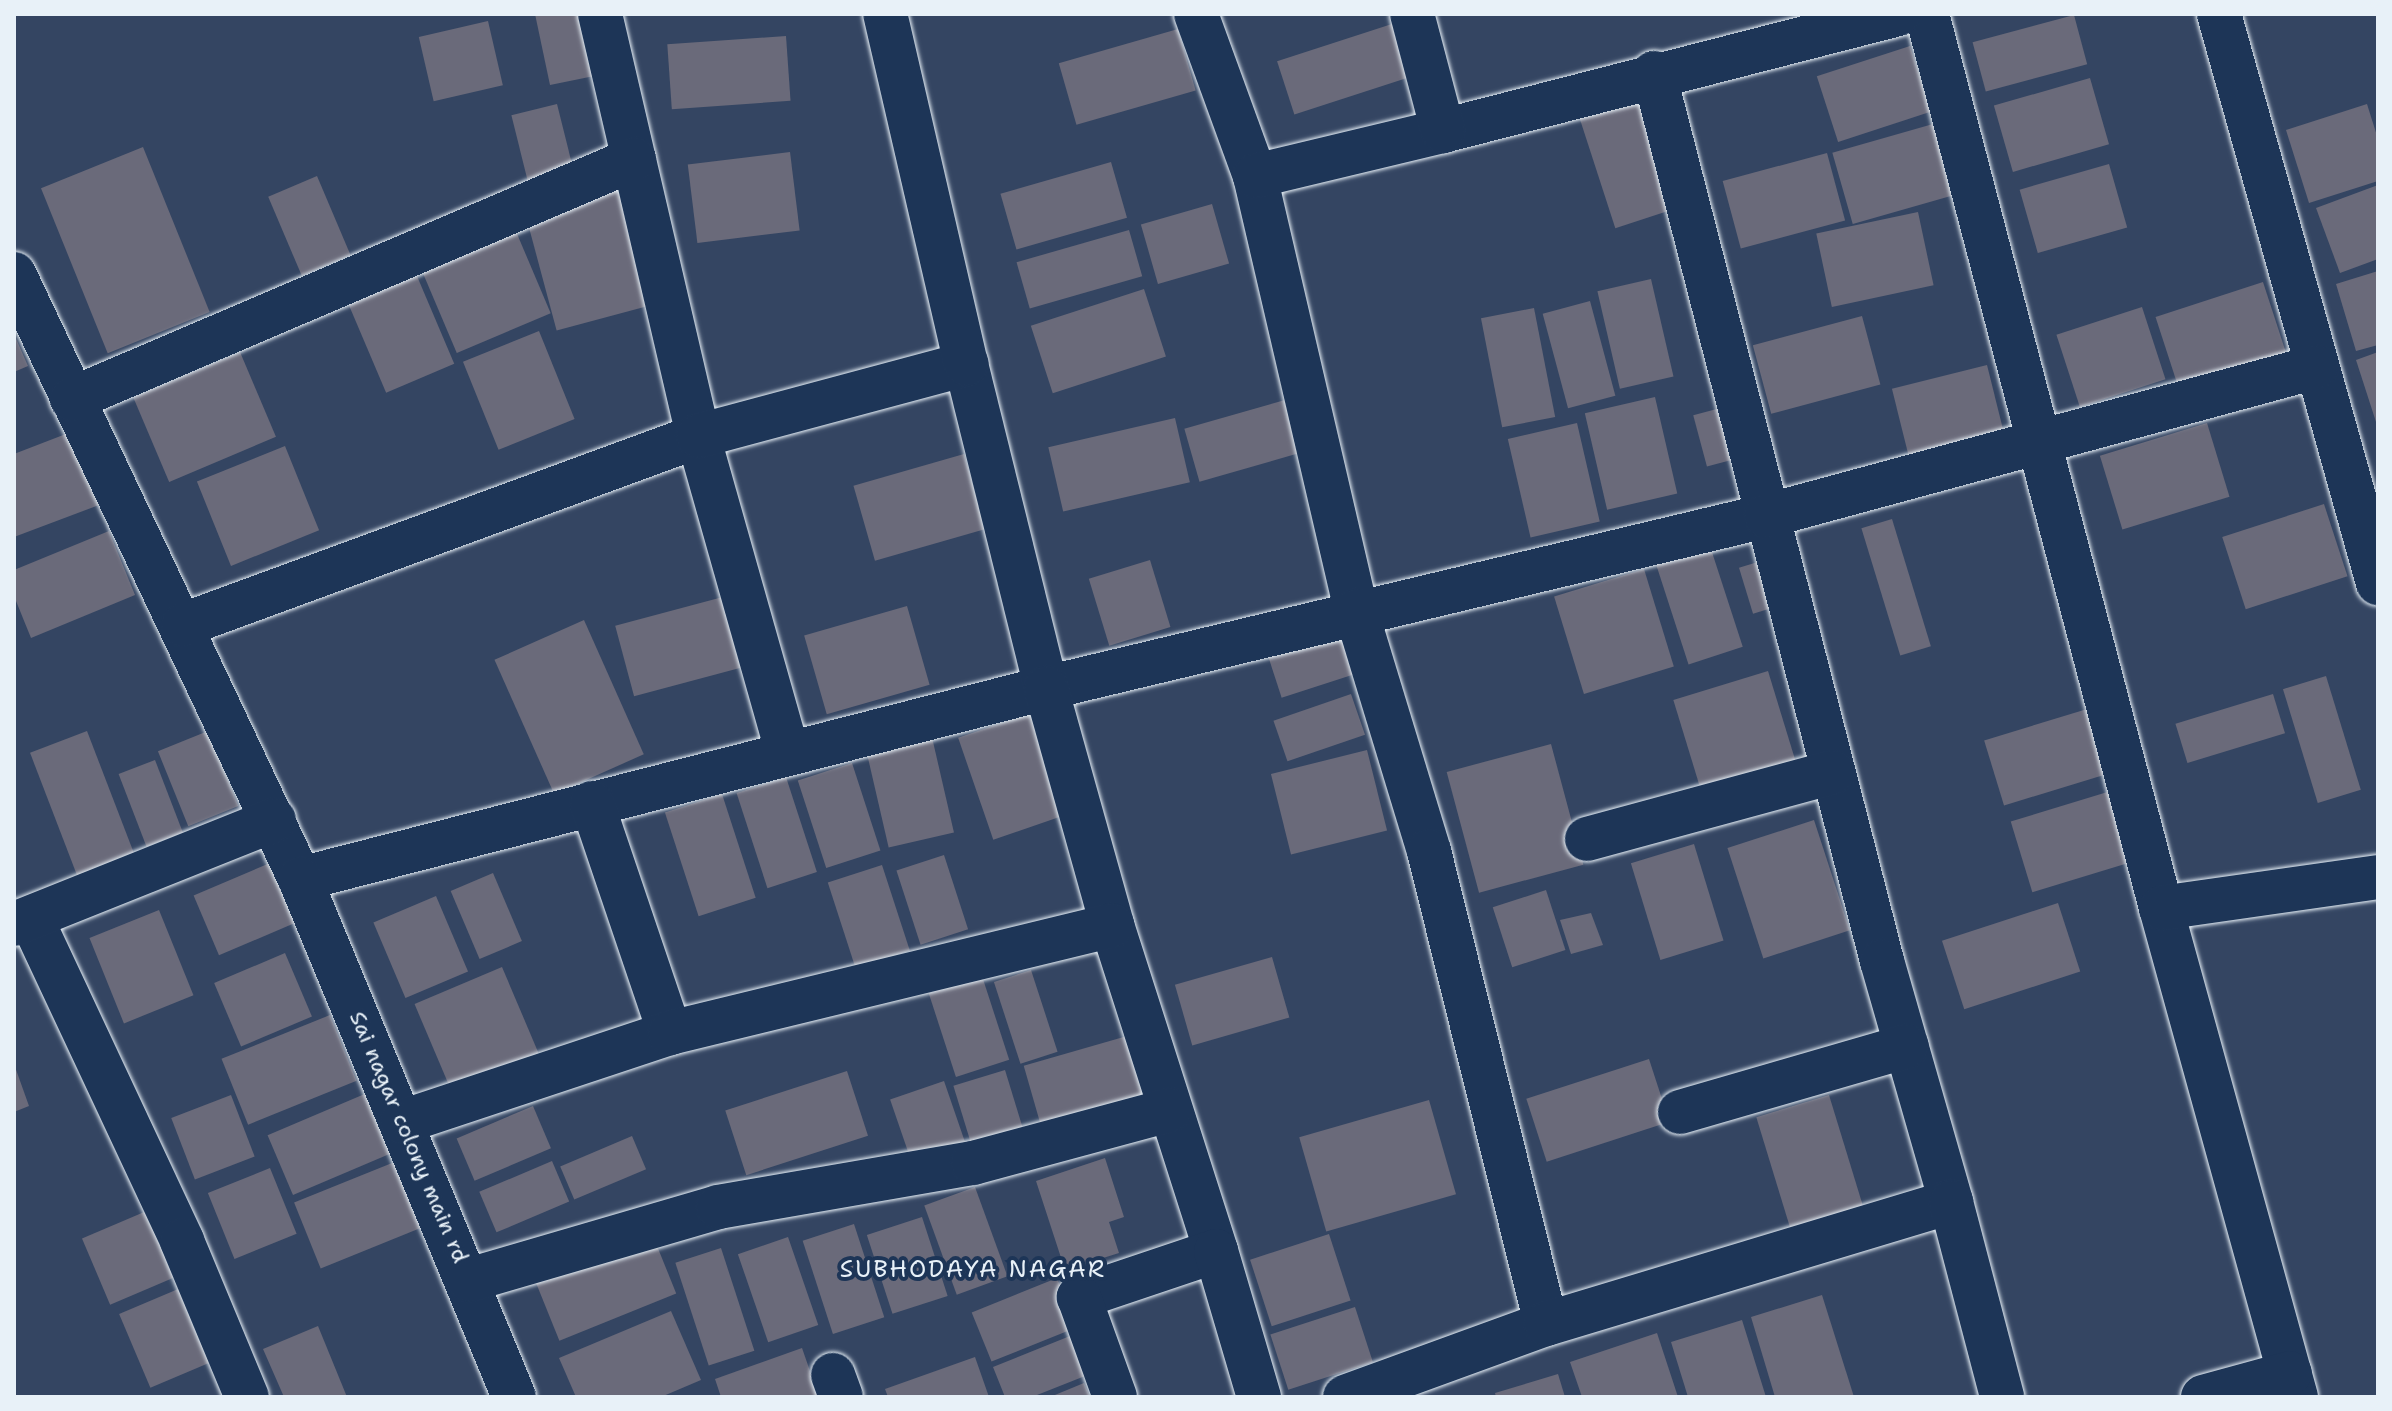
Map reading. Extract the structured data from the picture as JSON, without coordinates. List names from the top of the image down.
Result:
{
  "streets": {
    "street": ["Sai nagar colony main rd"]
  },
  "districts": ["SUBHODAYA NAGAR"]
}
